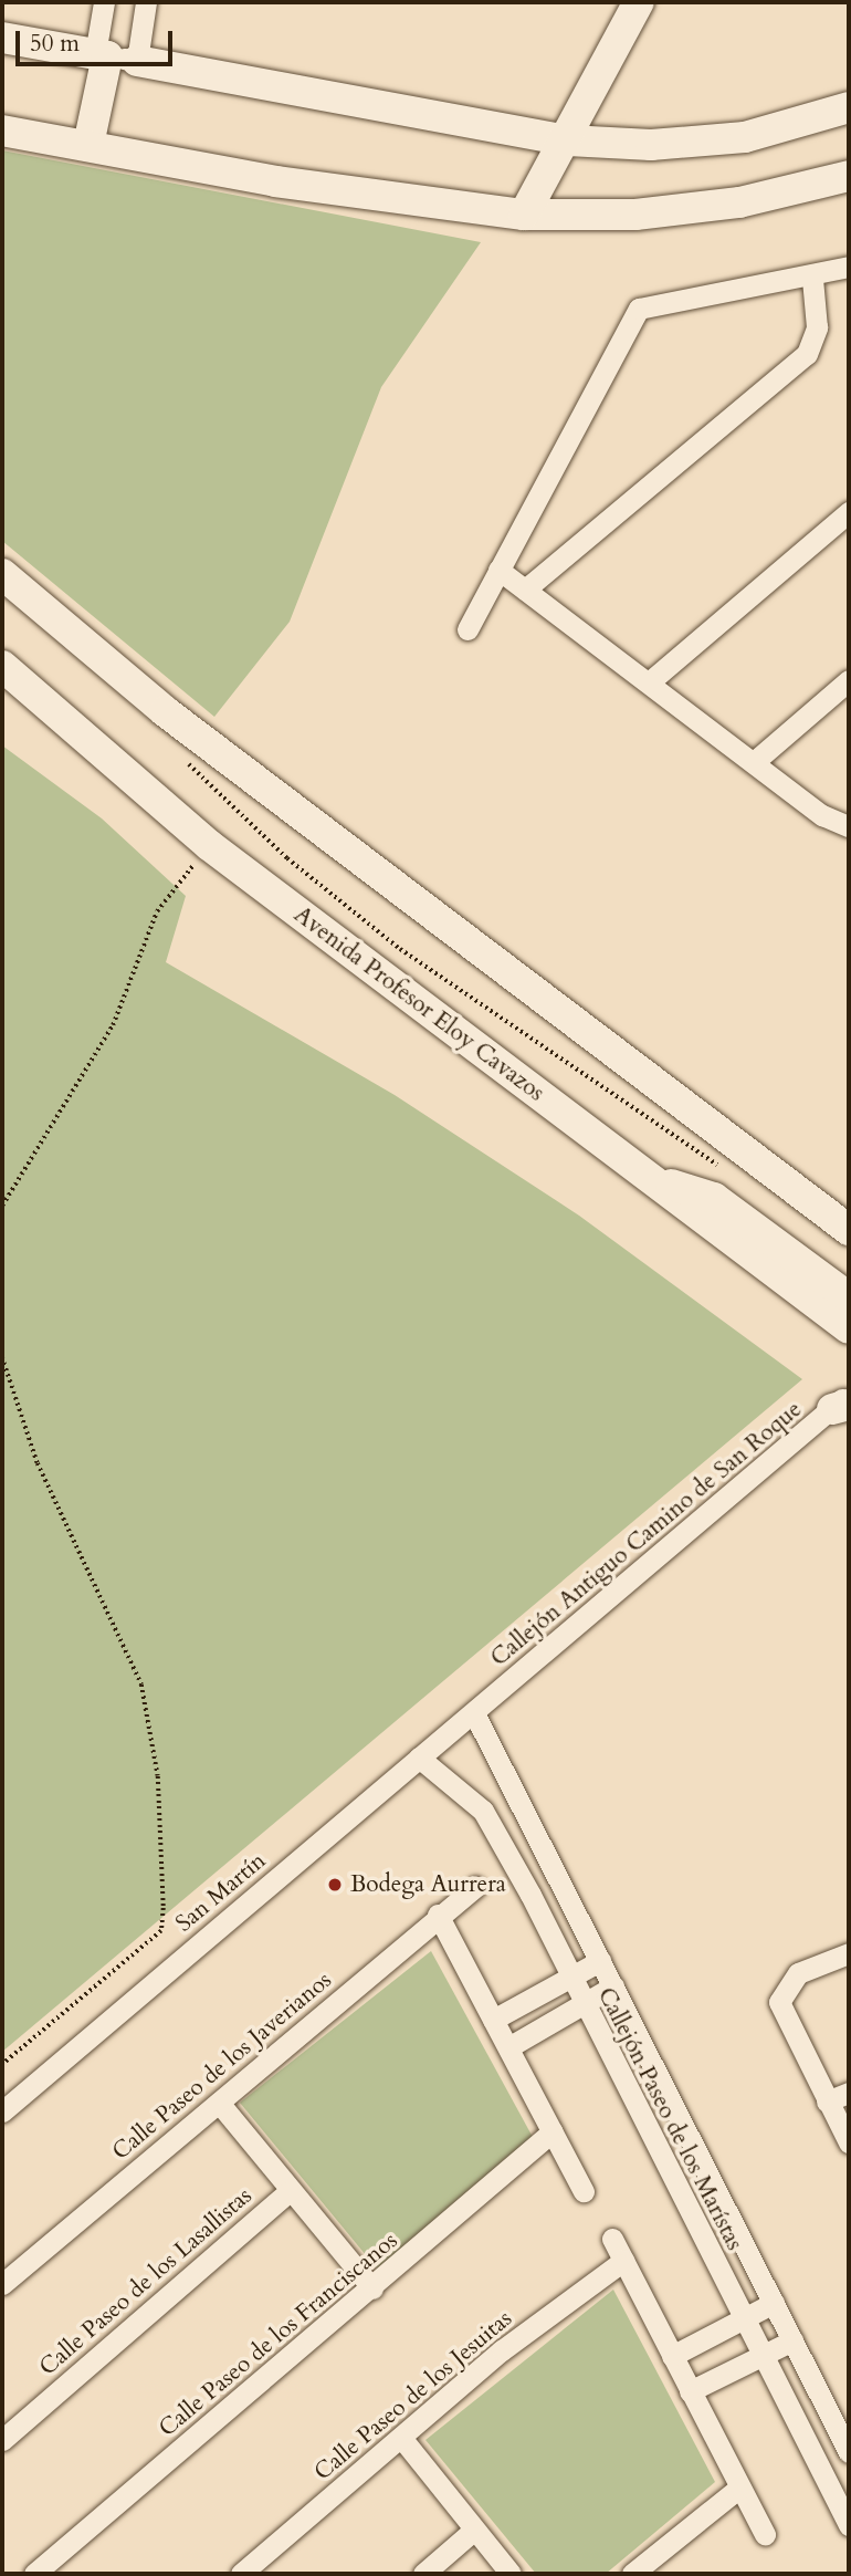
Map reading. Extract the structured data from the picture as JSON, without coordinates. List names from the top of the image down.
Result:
{
  "streets": {
    "main road": ["Avenida Profesor Eloy Cavazos"],
    "street": [
      "Callejón Antiguo Camino de San Roque",
      "San Martín",
      "Calle Paseo de los Javerianos",
      "Callejón Paseo de los Marístas",
      "Calle Paseo de los Lasallistas",
      "Calle Paseo de los Franciscanos",
      "Calle Paseo de los Jesuitas"
    ]
  },
  "crossings": [
    ["Callejón Antiguo Camino de San Roque", "San Martín"],
    ["Callejón Antiguo Camino de San Roque", "Callejón Paseo de los Marístas"],
    ["San Martín", "Callejón Paseo de los Marístas"]
  ],
  "places": ["Bodega Aurrera"],
  "scale_bar": "50 m"
}
